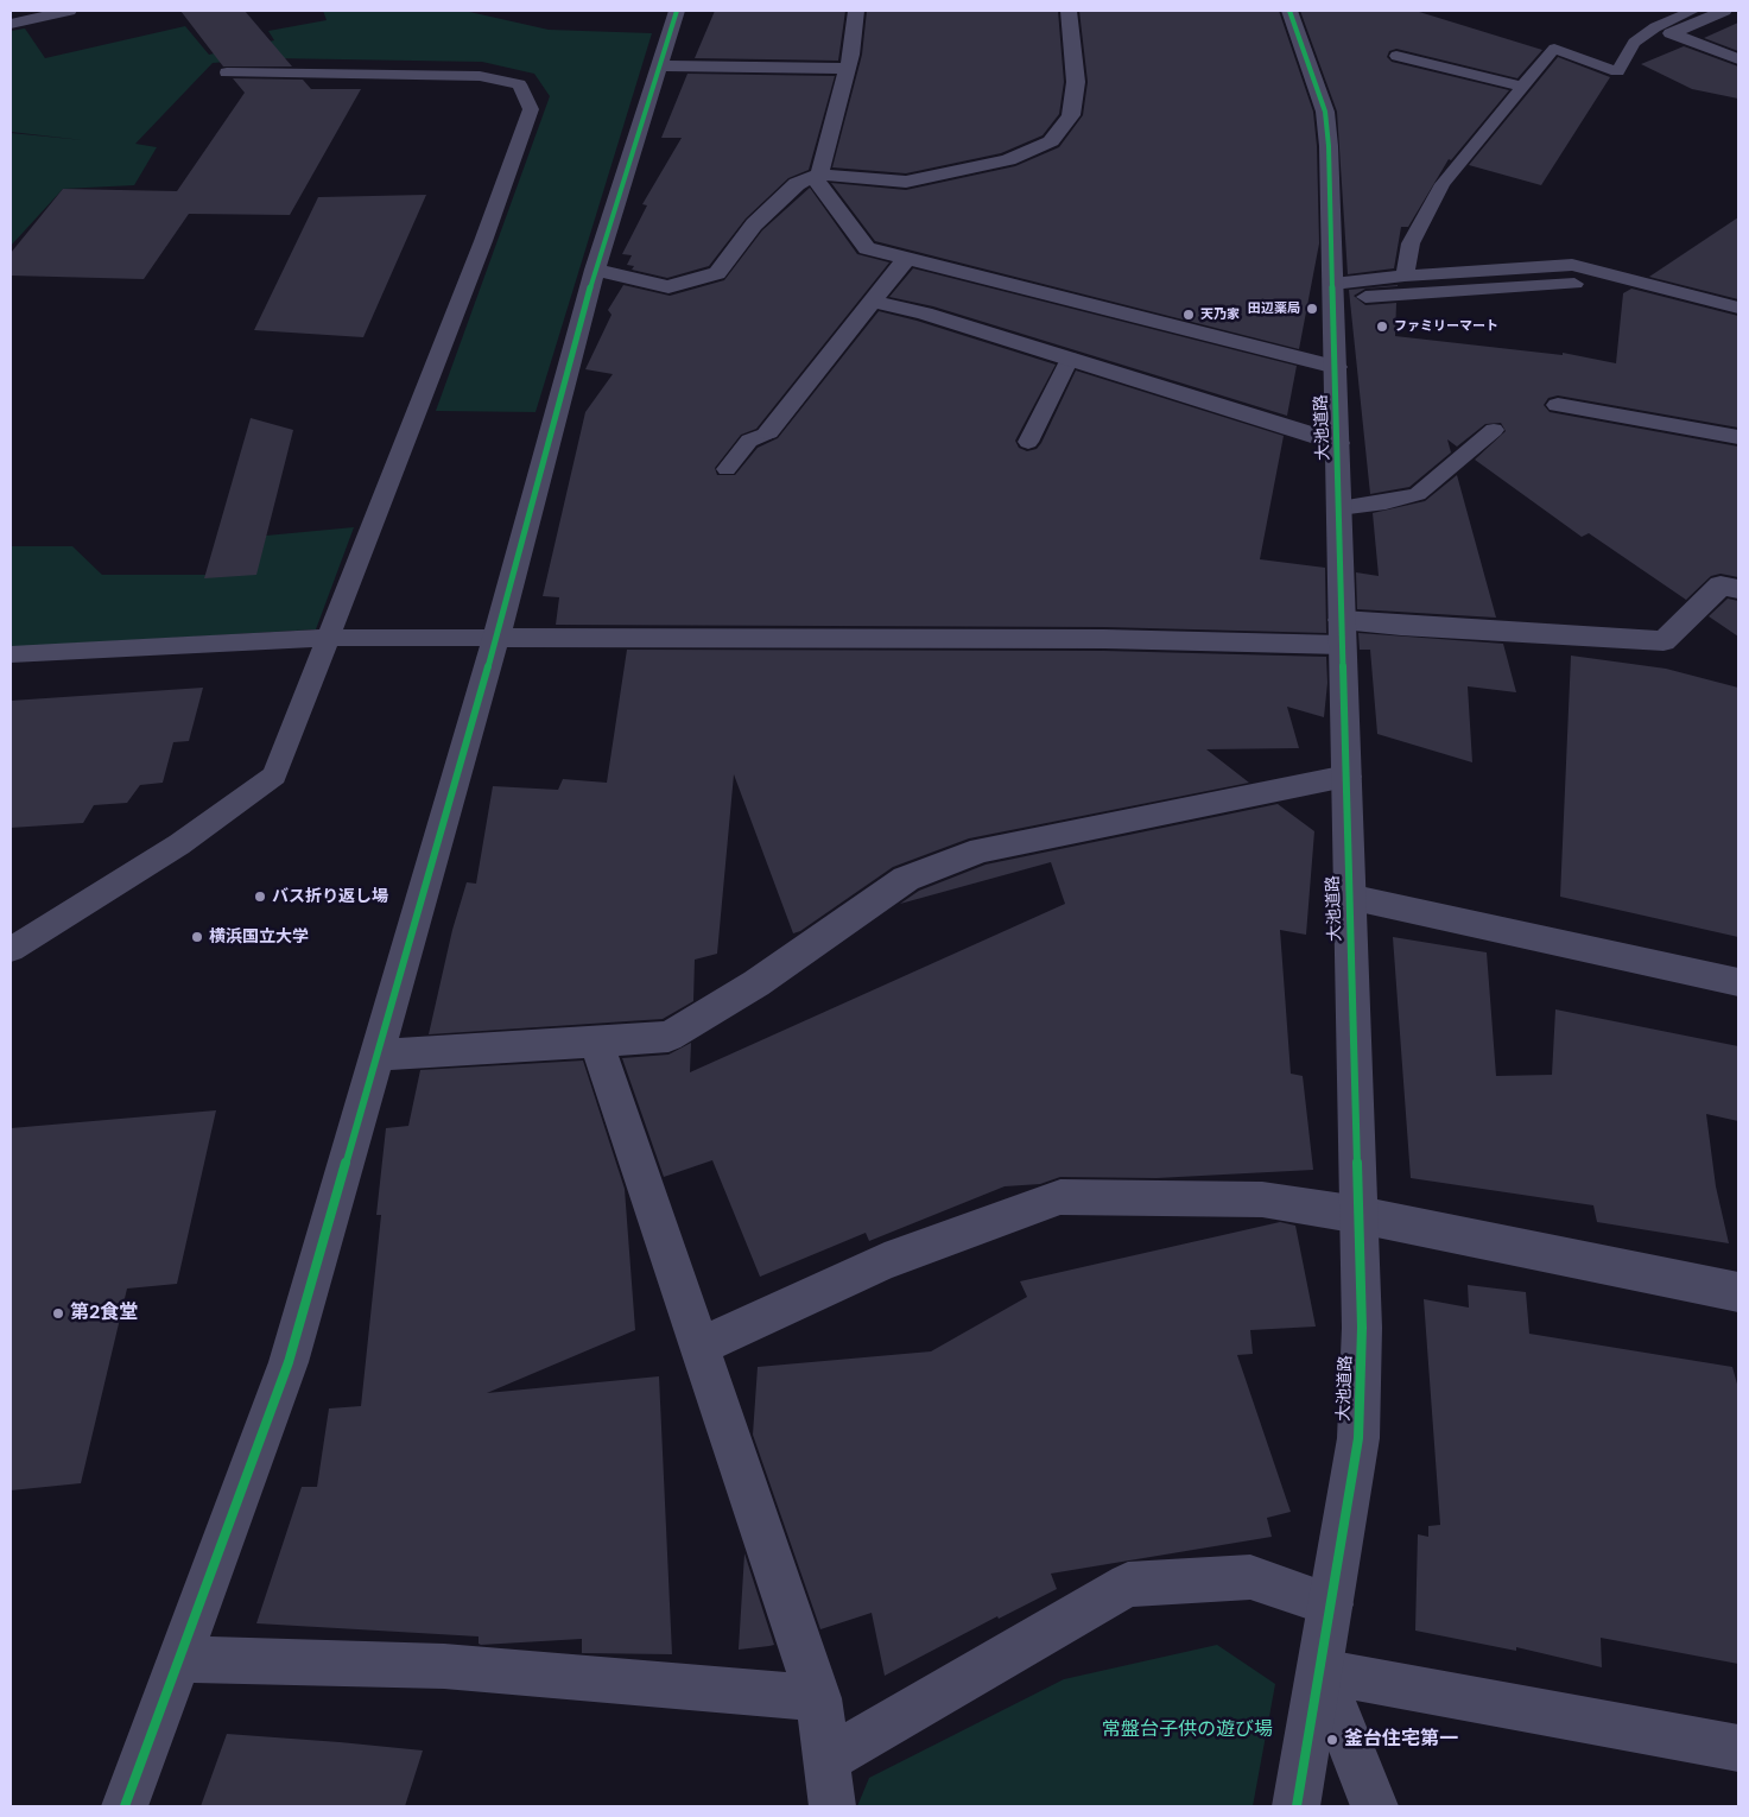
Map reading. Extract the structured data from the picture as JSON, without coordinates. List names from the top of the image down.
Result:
{
  "streets": {
    "street": ["大池道路"]
  },
  "parks": ["常盤台子供の遊び場"],
  "places": [
    "田辺薬局",
    "天乃家",
    "ファミリーマート",
    "バス折り返し場",
    "横浜国立大学",
    "第2食堂",
    "釜台住宅第一"
  ]
}
